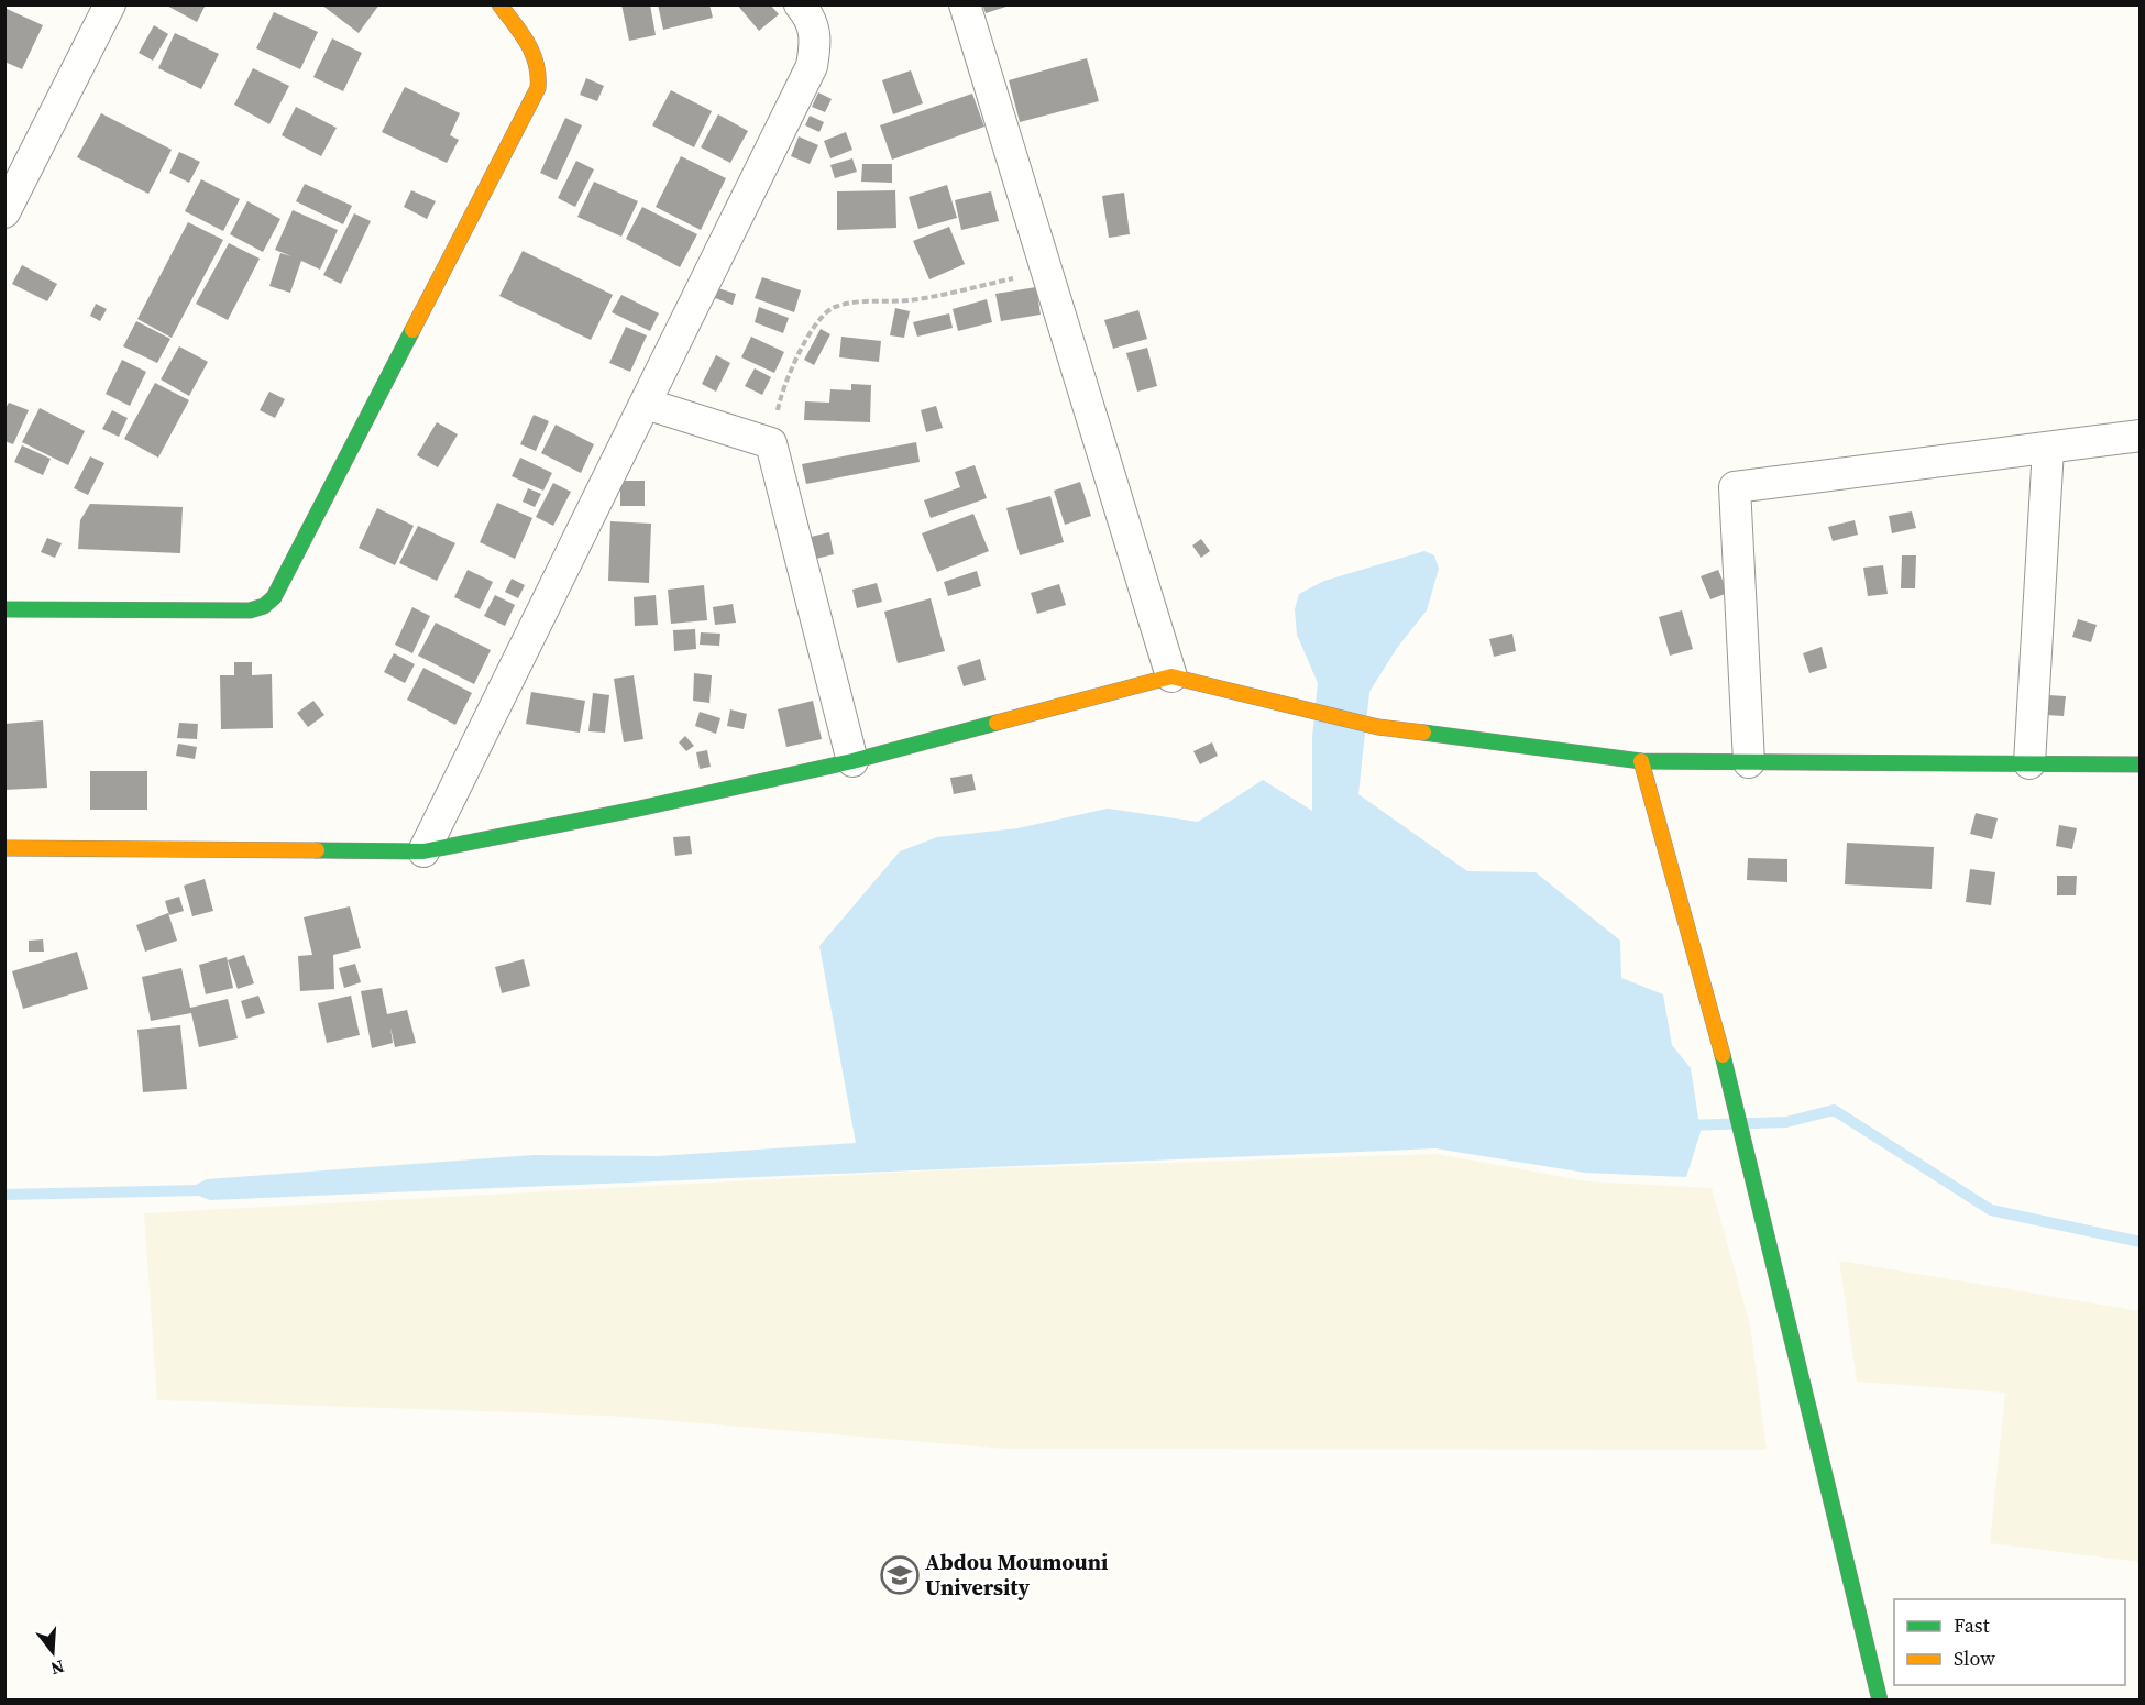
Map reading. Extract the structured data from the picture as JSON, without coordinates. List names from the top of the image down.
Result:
{
  "places": {
    "school or university": ["Abdou Moumouni University"]
  },
  "legend": ["Fast", "Slow"],
  "north": "bottom"
}
